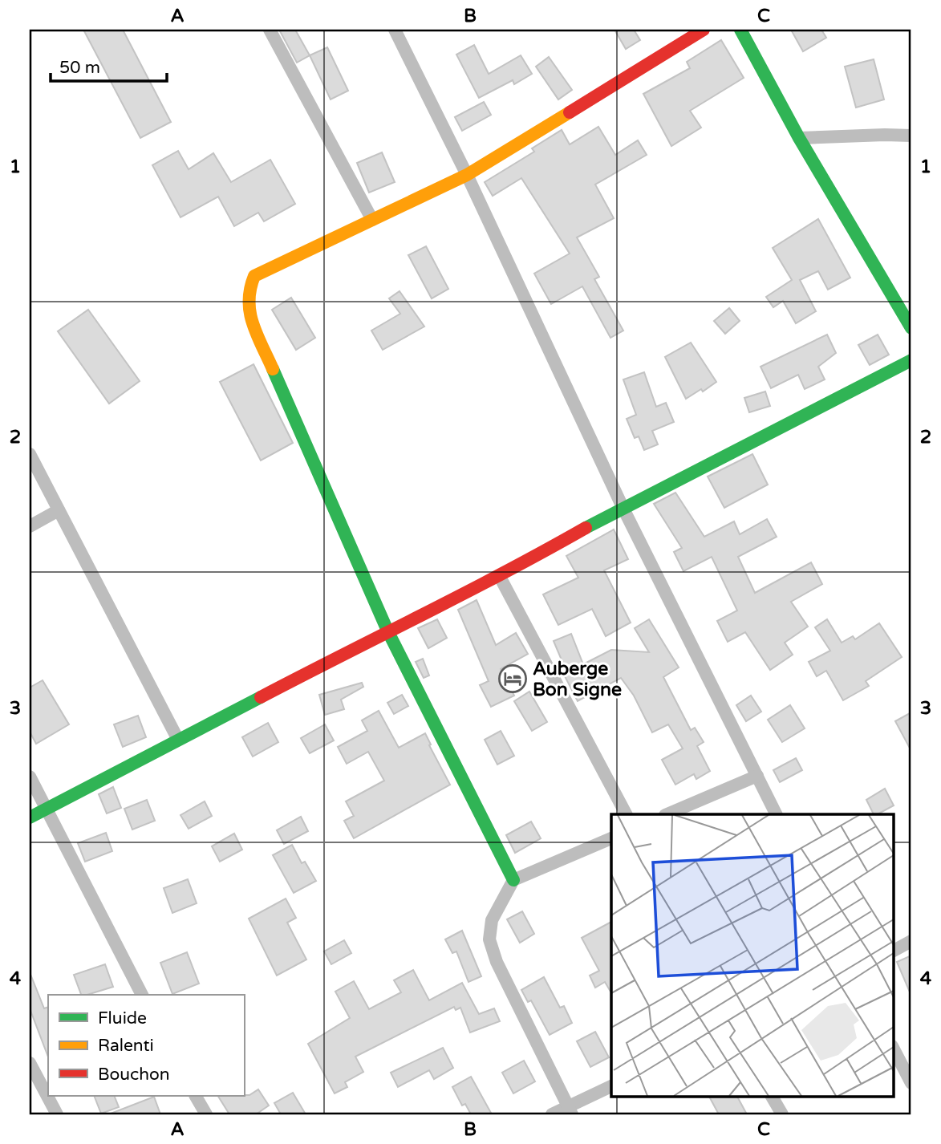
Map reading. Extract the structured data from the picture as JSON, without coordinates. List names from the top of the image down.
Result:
{
  "places": {
    "hotel": ["Auberge Bon Signe"]
  },
  "legend": ["Fluide", "Ralenti", "Bouchon"],
  "scale_bar": "50 m",
  "grid": {
    "columns": ["A", "B", "C"],
    "rows": [
      "1",
      "2",
      "3",
      "4"
    ]
  }
}
